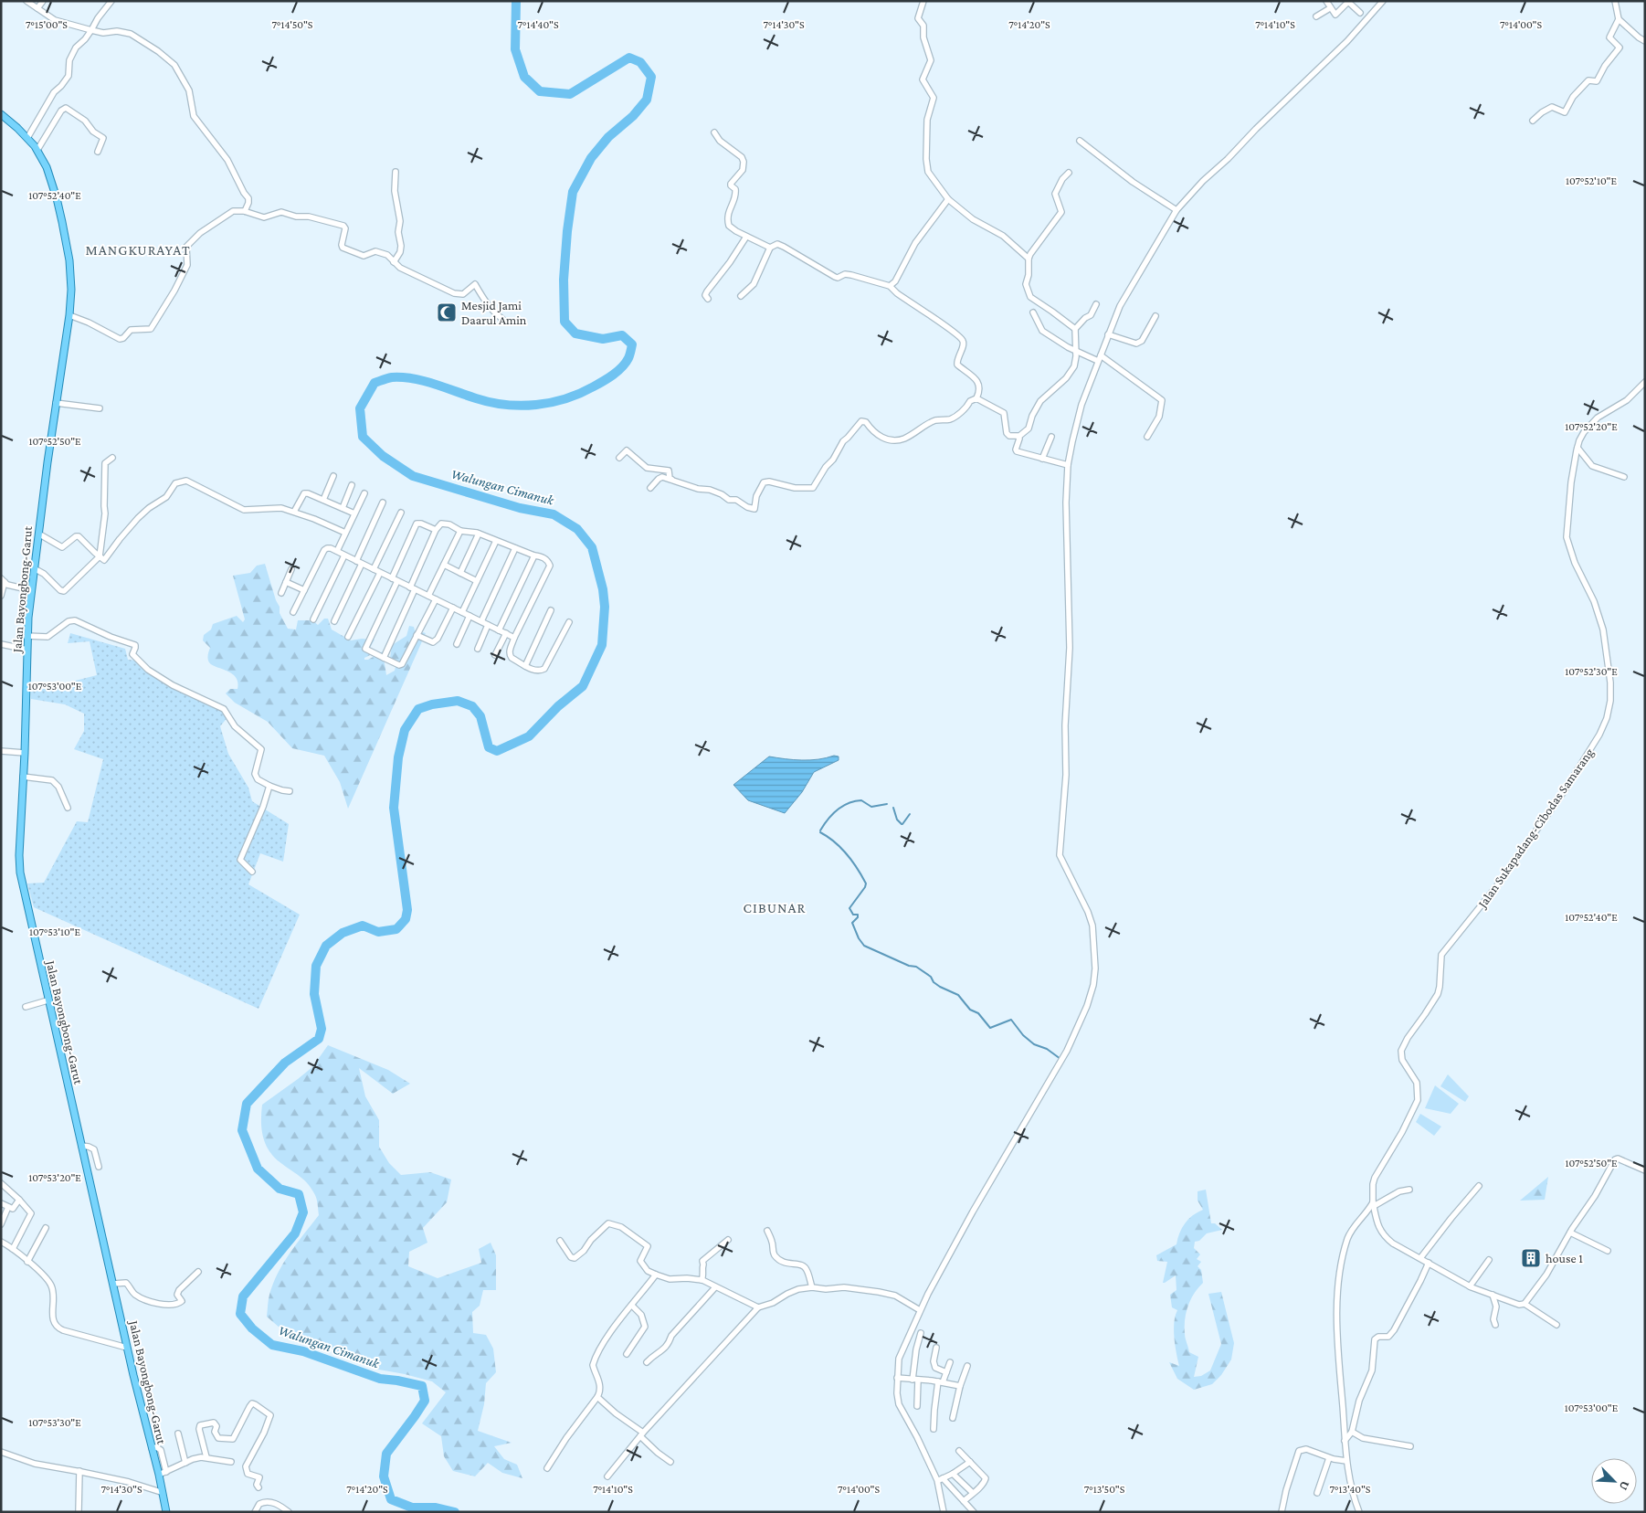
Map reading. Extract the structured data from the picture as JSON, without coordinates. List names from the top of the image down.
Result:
{
  "streets": {
    "main road": ["Jalan Bayongbong-Garut"],
    "street": ["Jalan Sukapadang-Cibodas Samarang"]
  },
  "districts": ["MANGKURAYAT", "CIBUNAR"],
  "water": ["Walungan Cimanuk"],
  "places": {
    "mosque": ["Mesjid Jami Daarul Amin"],
    "building": ["house 1"]
  },
  "north": "bottom right",
  "coordinates": [
    "7°15'00\"S",
    "7°14'50\"S",
    "7°14'40\"S",
    "7°14'30\"S",
    "7°14'20\"S",
    "7°14'10\"S",
    "7°14'00\"S",
    "107°52'10\"E",
    "107°52'40\"E",
    "107°52'20\"E",
    "107°52'50\"E",
    "107°52'30\"E",
    "107°53'00\"E",
    "107°53'10\"E",
    "107°53'20\"E",
    "107°53'30\"E",
    "7°13'50\"S",
    "7°13'40\"S"
  ]
}
